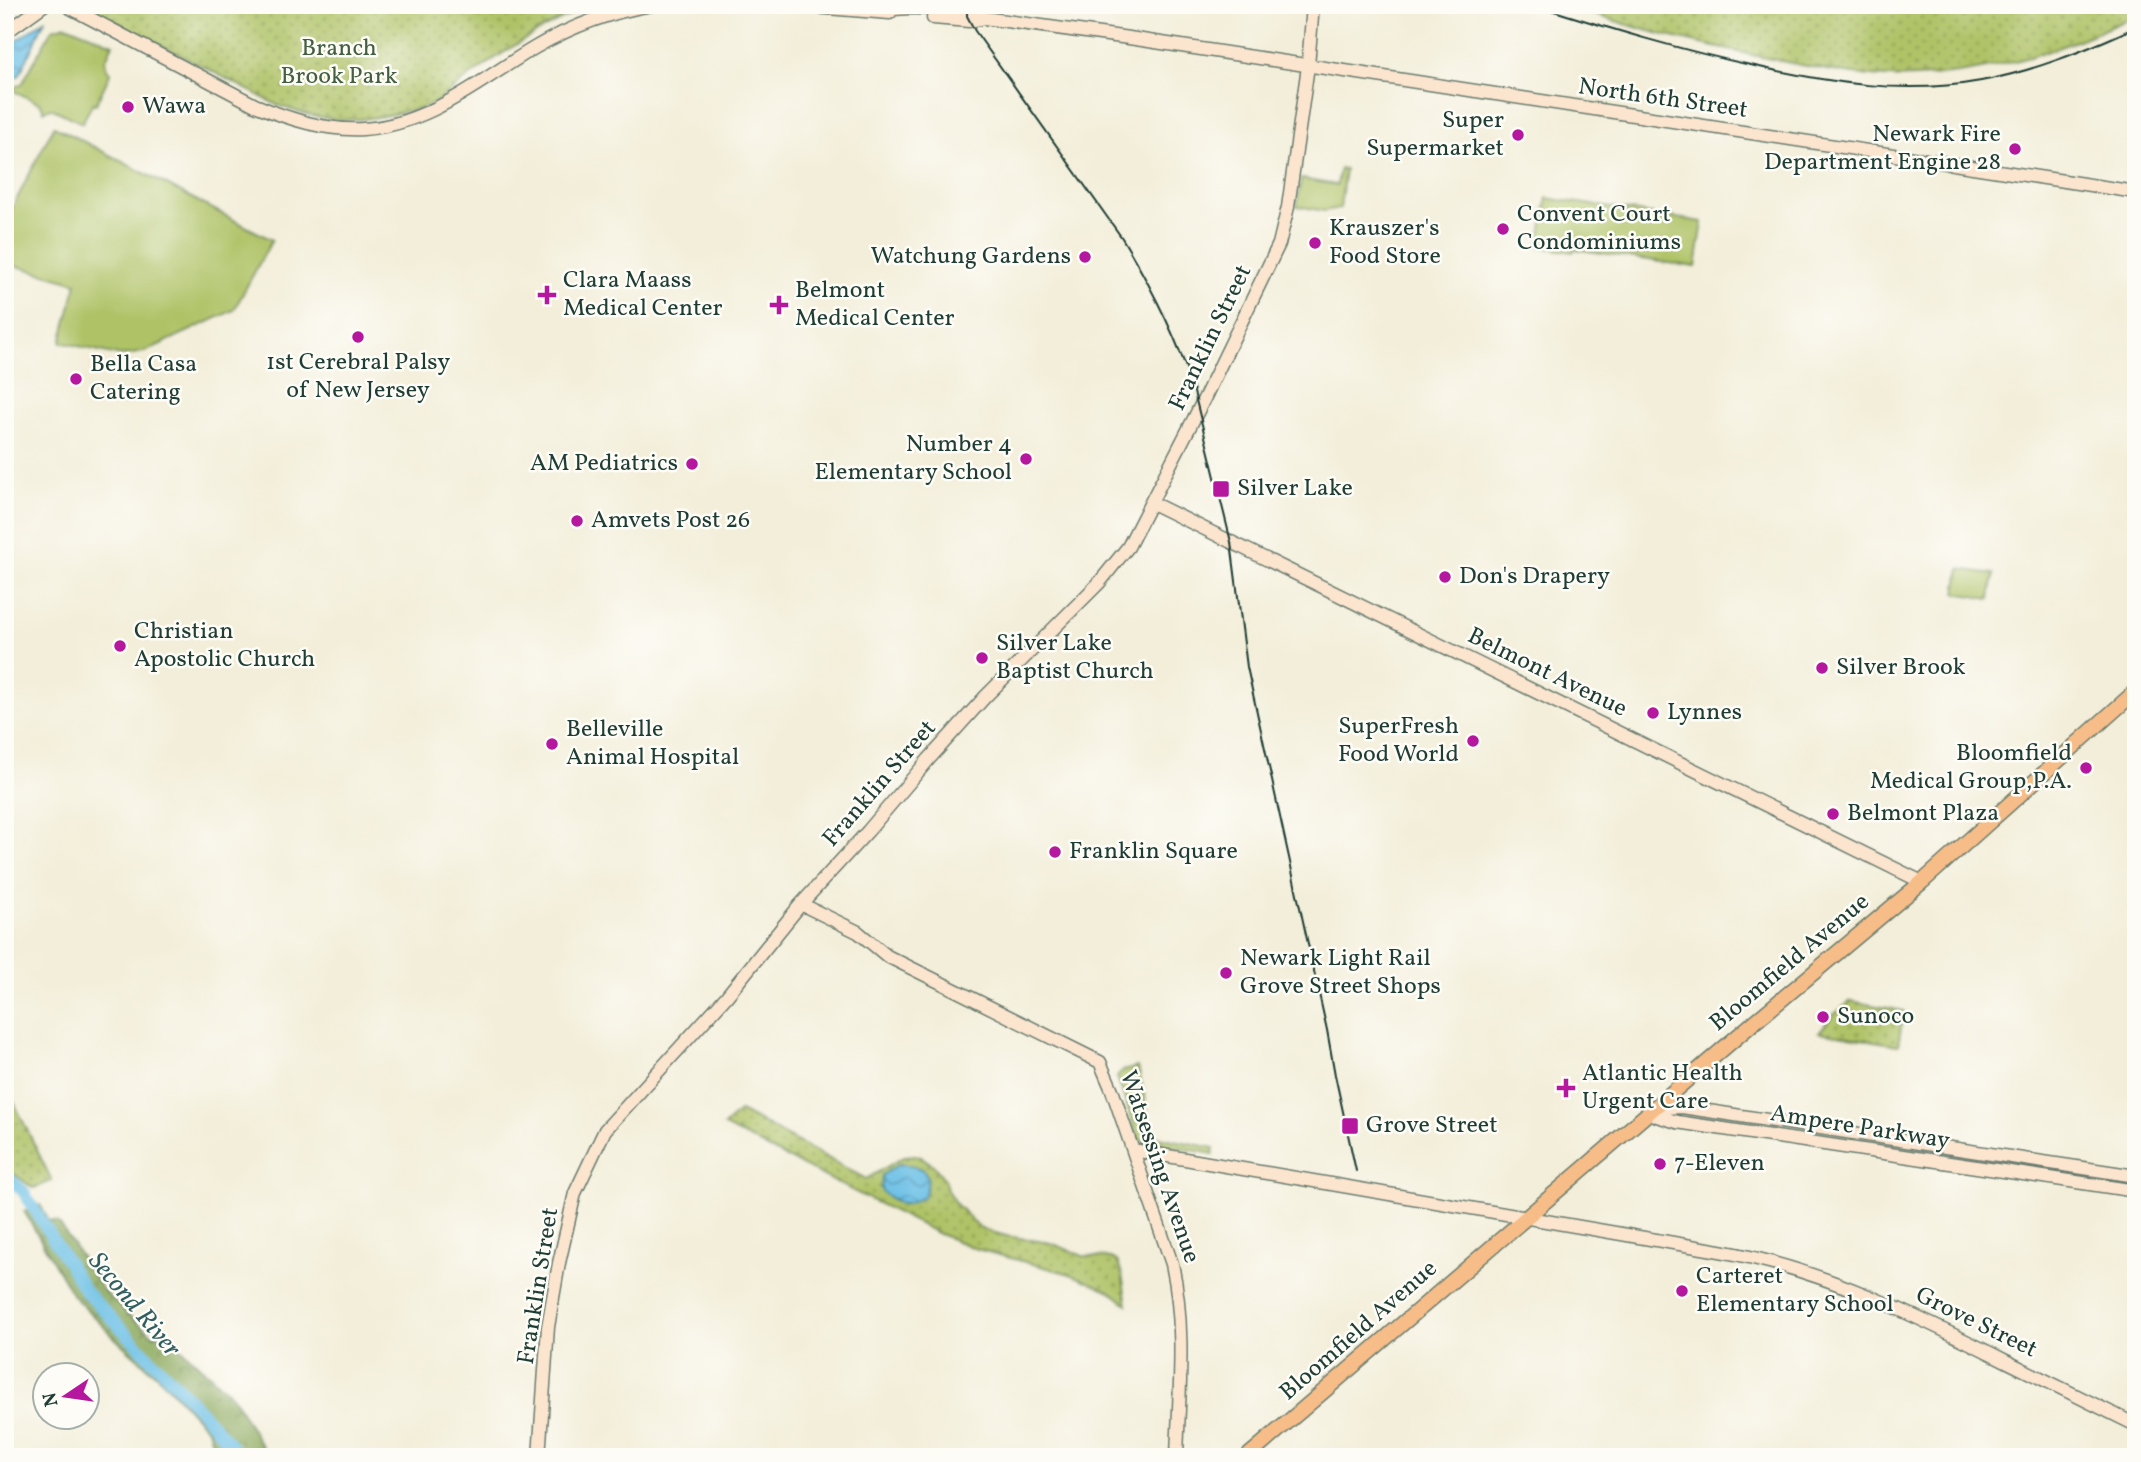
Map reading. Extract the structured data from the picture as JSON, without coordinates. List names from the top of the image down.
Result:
{
  "streets": {
    "main road": [
      "North 6th Street",
      "Franklin Street",
      "Belmont Avenue",
      "Bloomfield Avenue",
      "Ampere Parkway",
      "Watsessing Avenue",
      "Grove Street"
    ]
  },
  "crossings": [
    ["North 6th Street", "Franklin Street"],
    ["Franklin Street", "Belmont Avenue"],
    ["Franklin Street", "Watsessing Avenue"],
    ["Belmont Avenue", "Bloomfield Avenue"],
    ["Bloomfield Avenue", "Ampere Parkway"],
    ["Bloomfield Avenue", "Grove Street"],
    ["Watsessing Avenue", "Grove Street"]
  ],
  "water": ["Second River"],
  "parks": ["Branch Brook Park"],
  "places": {
    "other": [
      "Wawa",
      "Super Supermarket",
      "Newark Fire Department Engine 28",
      "Convent Court Condominiums",
      "Krauszer's Food Store",
      "Watchung Gardens",
      "1st Cerebral Palsy of New Jersey",
      "Bella Casa Catering",
      "Number 4 Elementary School",
      "AM Pediatrics",
      "Amvets Post 26",
      "Don's Drapery",
      "Christian Apostolic Church",
      "Silver Lake Baptist Church",
      "Silver Brook",
      "Lynnes",
      "SuperFresh Food World",
      "Belleville Animal Hospital",
      "Bloomfield Medical Group,P.A.",
      "Belmont Plaza",
      "Franklin Square",
      "Newark Light Rail Grove Street Shops",
      "Sunoco",
      "7-Eleven",
      "Carteret Elementary School"
    ],
    "health": ["Clara Maass Medical Center", "Belmont Medical Center", "Atlantic Health Urgent Care"],
    "transit": ["Silver Lake", "Grove Street"]
  },
  "north": "left"
}
